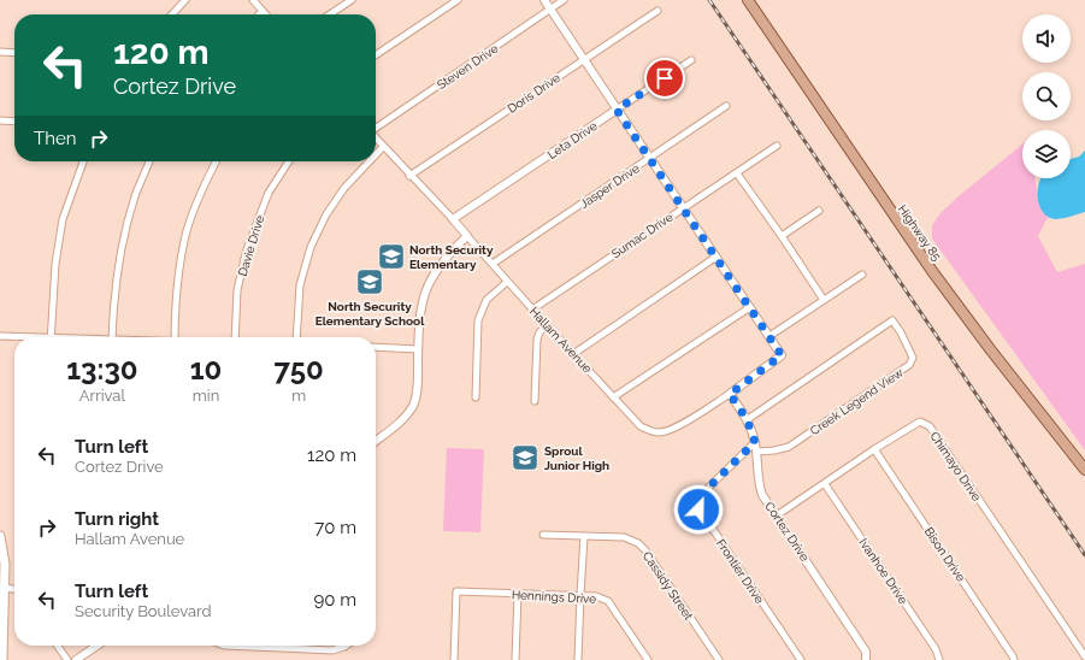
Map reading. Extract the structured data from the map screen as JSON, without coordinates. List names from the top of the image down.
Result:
{
  "streets": {
    "main road": ["Highway 85"],
    "street": [
      "Steven Drive",
      "Doris Drive",
      "Leta Drive",
      "Jasper Drive",
      "Sumac Drive",
      "Davie Drive",
      "Hallam Avenue",
      "Creek Legend View",
      "Chimayo Drive",
      "Cortez Drive",
      "Bison Drive",
      "Frontier Drive",
      "Ivanhoe Drive",
      "Cassidy Street",
      "Hennings Drive"
    ]
  },
  "crossings": [
    ["Doris Drive", "Hallam Avenue"],
    ["Leta Drive", "Hallam Avenue"],
    ["Jasper Drive", "Hallam Avenue"],
    ["Sumac Drive", "Hallam Avenue"],
    ["Hallam Avenue", "Cortez Drive"],
    ["Creek Legend View", "Cortez Drive"],
    ["Chimayo Drive", "Cortez Drive"],
    ["Chimayo Drive", "Bison Drive"],
    ["Chimayo Drive", "Ivanhoe Drive"],
    ["Cortez Drive", "Frontier Drive"]
  ],
  "places": {
    "school or university": ["North Security Elementary", "North Security Elementary School", "Sproul Junior High"]
  },
  "page": {
    "turn": ["120 m", "Cortez Drive"],
    "then": "Then",
    "eta": [
      "13:30",
      "Arrival",
      "10",
      "min",
      "750",
      "m"
    ],
    "list": [
      {
        "name": "Turn left",
        "note": "Cortez Drive",
        "value": "120 m"
      },
      {
        "name": "Turn right",
        "note": "Hallam Avenue",
        "value": "70 m"
      },
      {
        "name": "Turn left",
        "note": "Security Boulevard",
        "value": "90 m"
      }
    ]
  }
}
